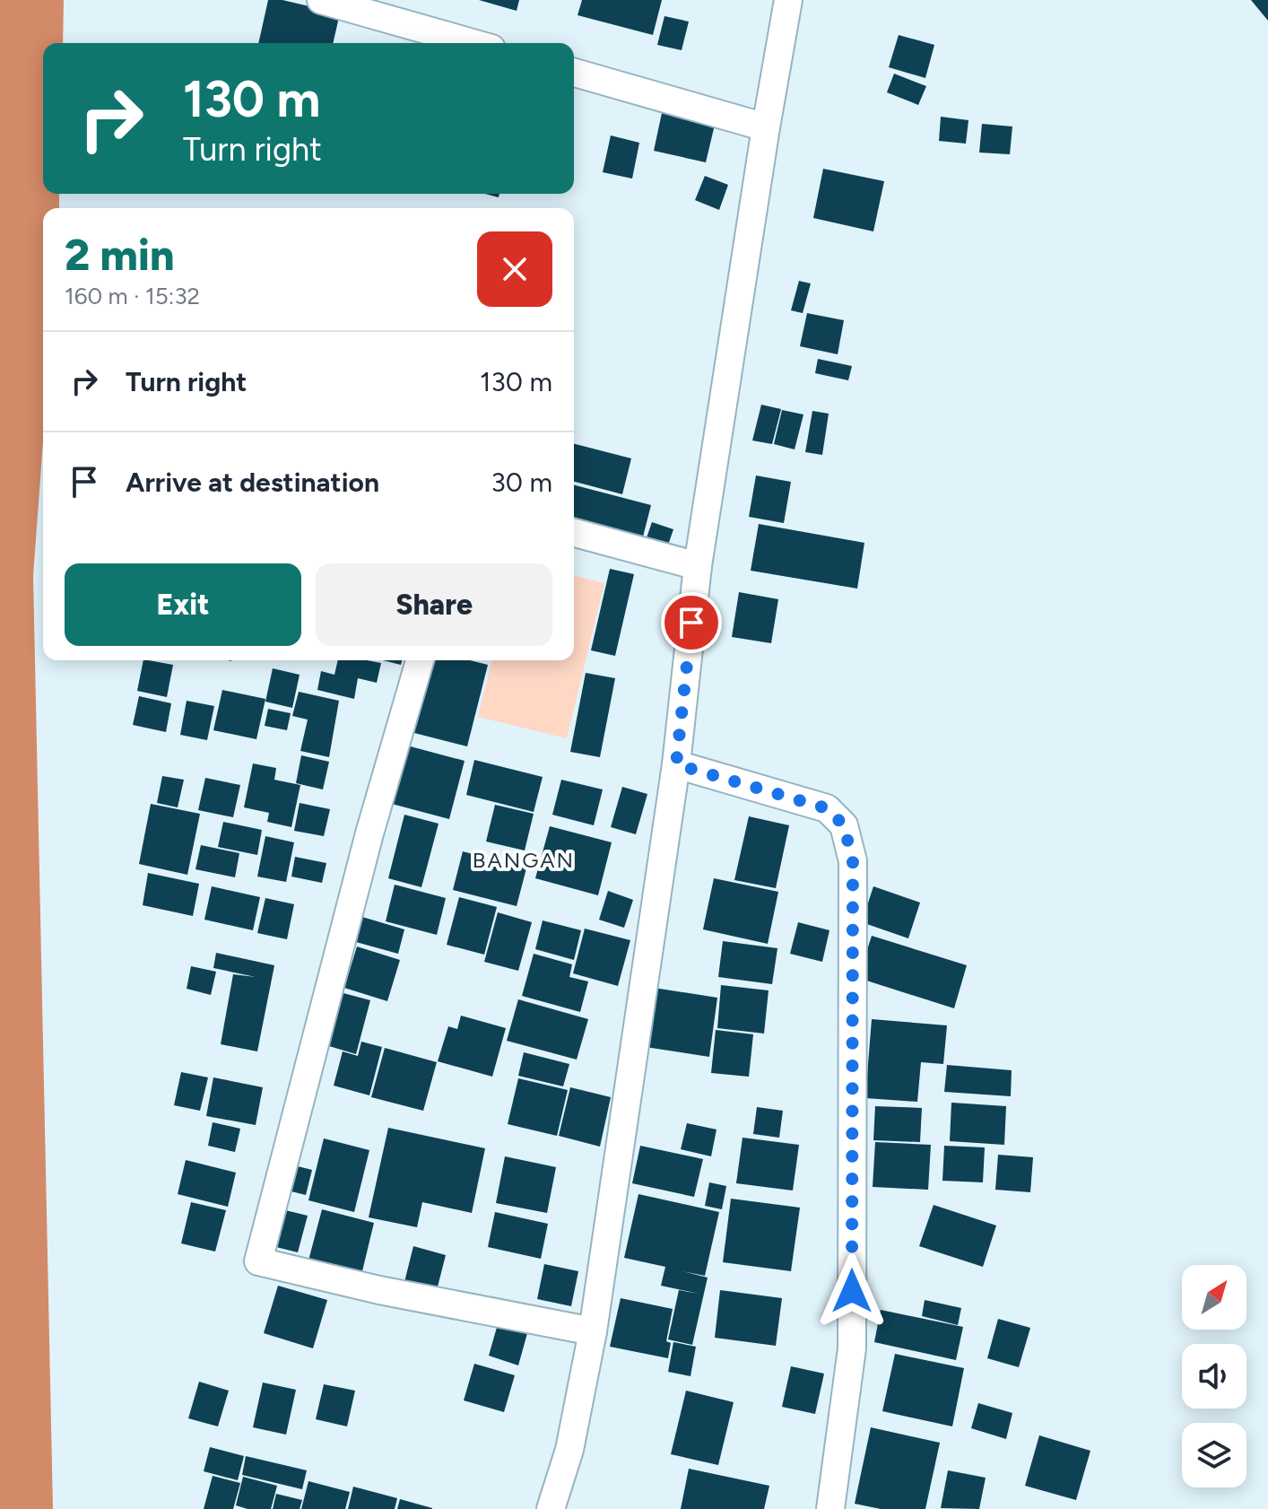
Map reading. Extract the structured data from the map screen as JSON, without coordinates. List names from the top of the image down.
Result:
{
  "districts": ["BANGAN"],
  "north": "top right",
  "page": {
    "turn": ["130 m", "Turn right"],
    "heading": ["2 min", "160 m · 15:32"],
    "list": [
      {
        "name": "Turn right",
        "value": "130 m"
      },
      {
        "name": "Arrive at destination",
        "value": "30 m"
      }
    ],
    "buttons": ["Exit", "Share"]
  }
}
